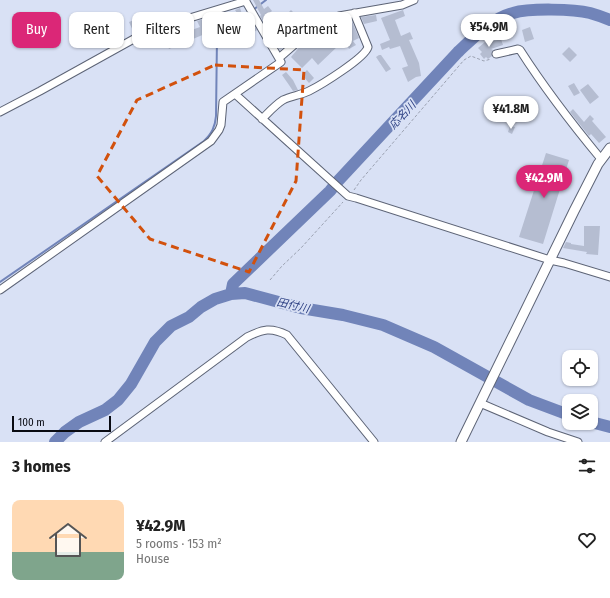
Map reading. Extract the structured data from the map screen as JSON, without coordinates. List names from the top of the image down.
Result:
{
  "water": ["応名川", "田付川"],
  "scale_bar": "100 m",
  "page": {
    "chip": [
      "Buy",
      "Rent",
      "Filters",
      "New",
      "Apartment"
    ],
    "price": ["¥54.9M", "¥41.8M", "¥42.9M"],
    "scale": "100 m",
    "heading": "3 homes",
    "list": [
      {
        "name": "¥42.9M",
        "note": "5 rooms · 153 m² · House"
      }
    ]
  }
}
